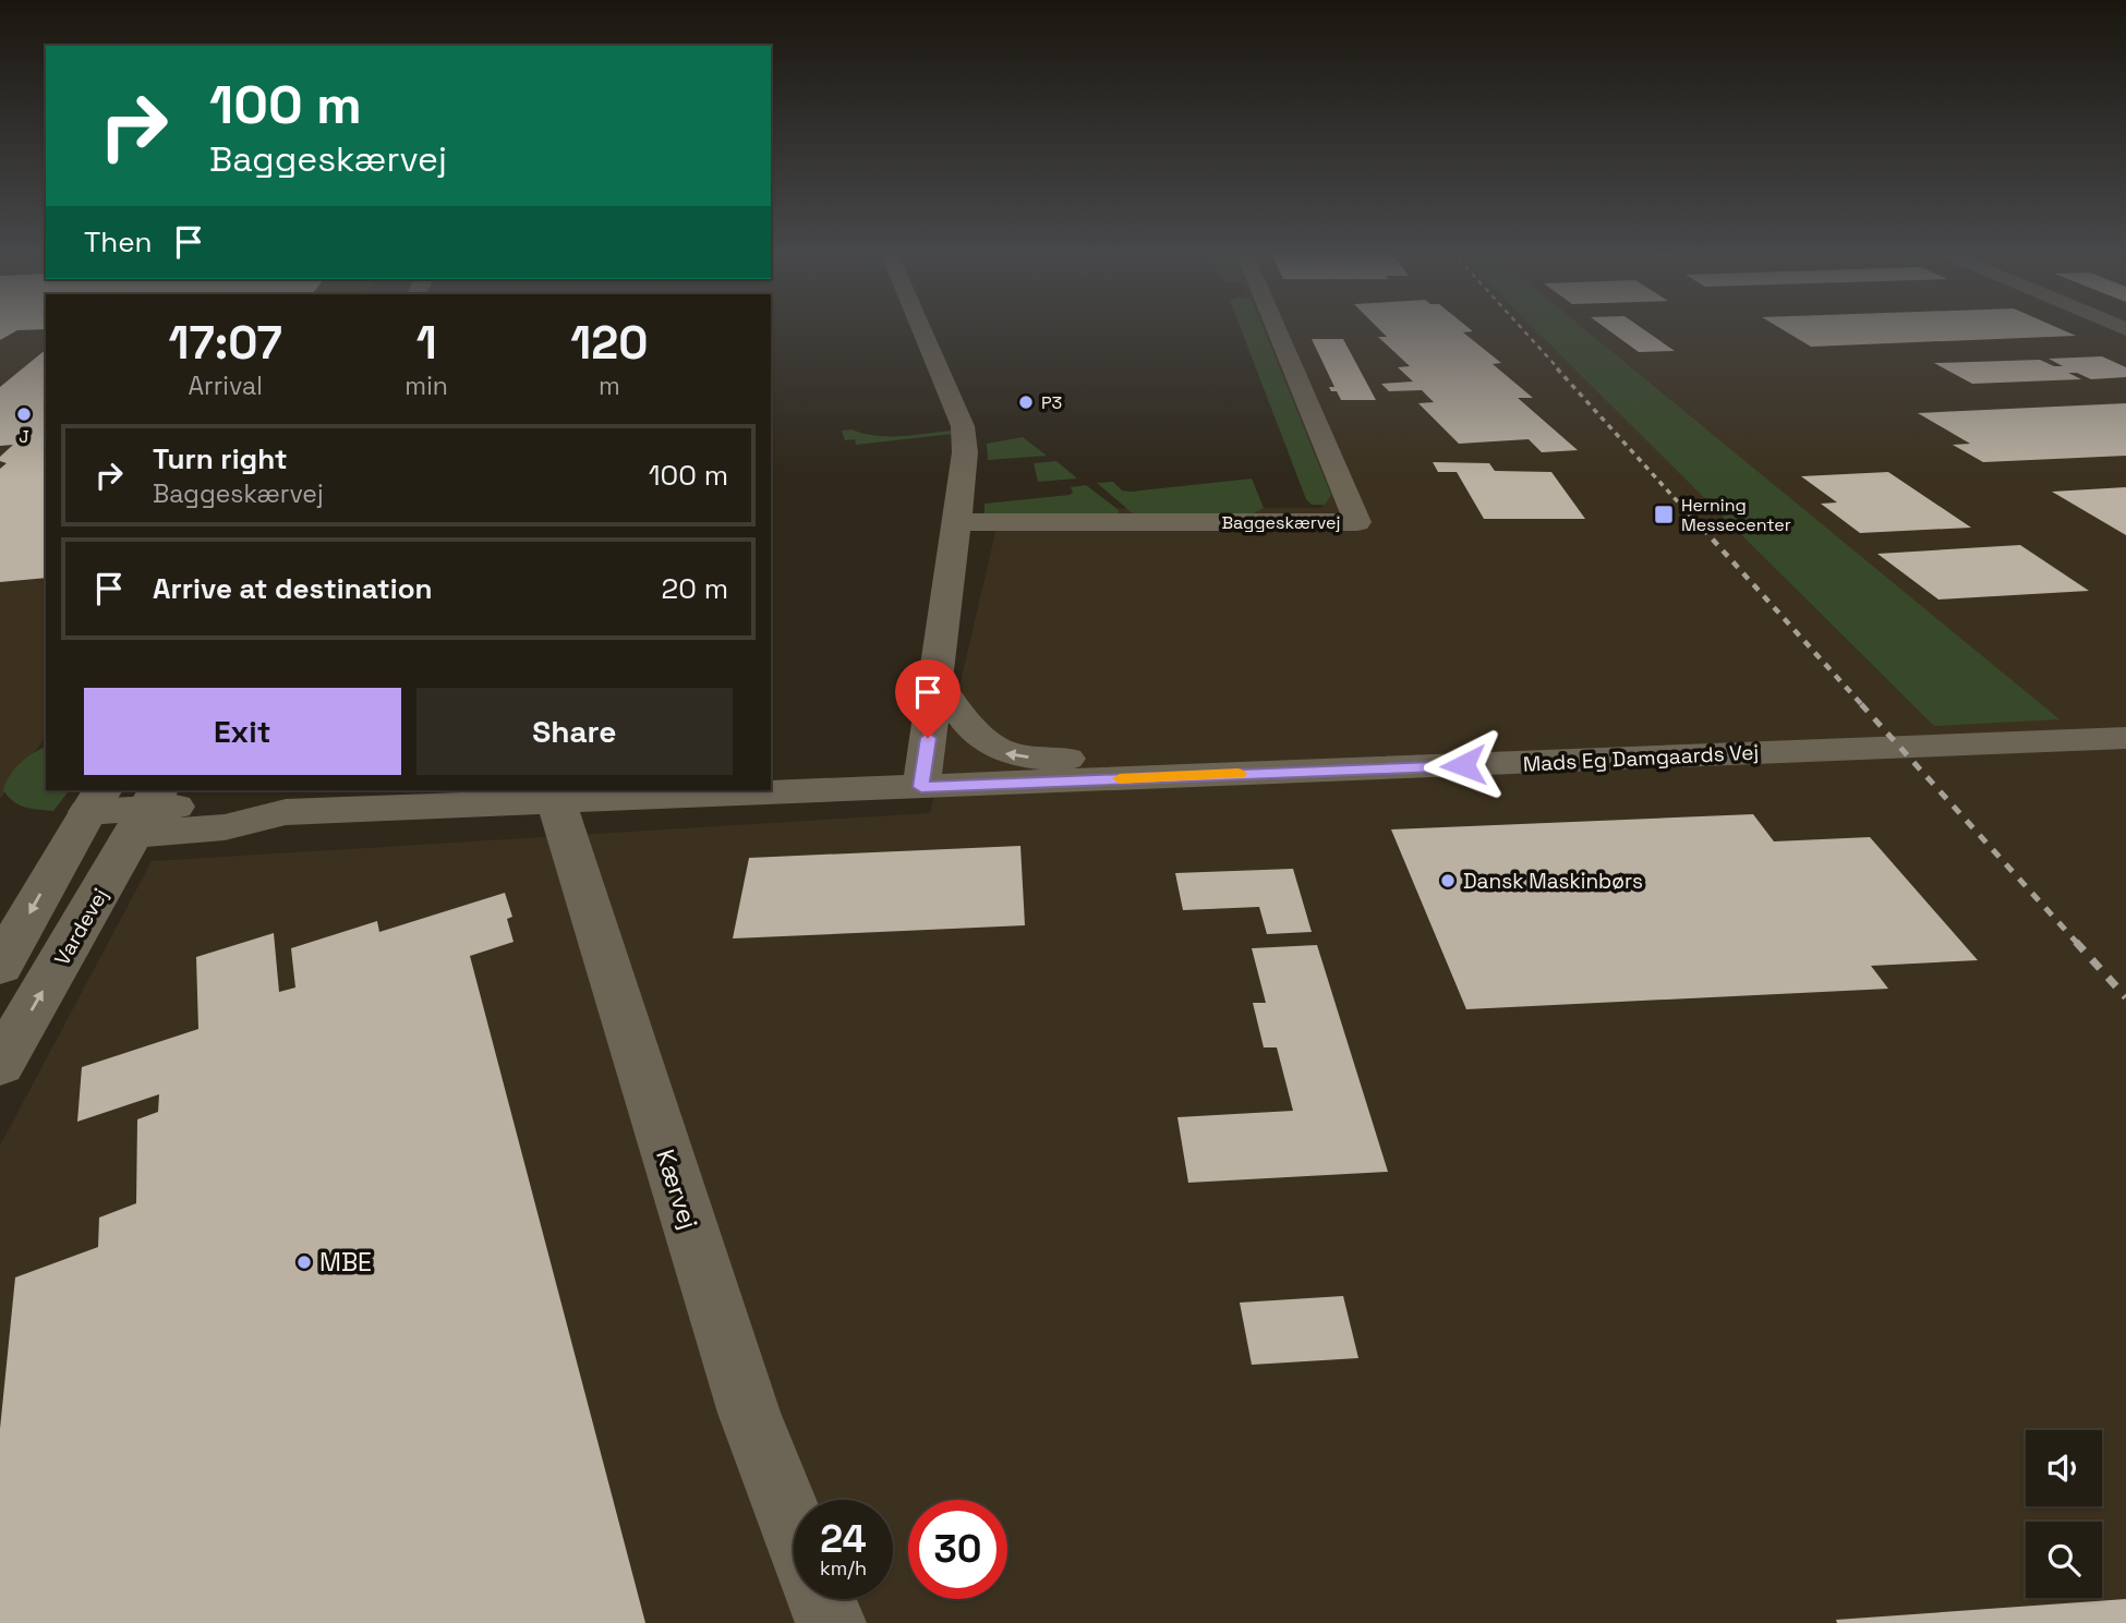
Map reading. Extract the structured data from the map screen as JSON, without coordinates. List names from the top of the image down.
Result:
{
  "streets": {
    "street": [
      "Baggeskærvej",
      "Mads Eg Damgaards Vej",
      "Vardevej",
      "Kærvej"
    ]
  },
  "crossings": [
    ["Mads Eg Damgaards Vej", "Vardevej"],
    ["Mads Eg Damgaards Vej", "Kærvej"]
  ],
  "places": {
    "other": [
      "P3",
      "J",
      "Dansk Maskinbørs",
      "MBE"
    ],
    "transit": ["Herning Messecenter"]
  },
  "page": {
    "turn": ["100 m", "Baggeskærvej"],
    "then": "Then",
    "eta": [
      "17:07",
      "Arrival",
      "1",
      "min",
      "120",
      "m"
    ],
    "list": [
      {
        "name": "Turn right",
        "note": "Baggeskærvej",
        "value": "100 m"
      },
      {
        "name": "Arrive at destination",
        "value": "20 m"
      }
    ],
    "buttons": ["Exit", "Share"],
    "speed": "24 km/h",
    "limit": "30"
  }
}
